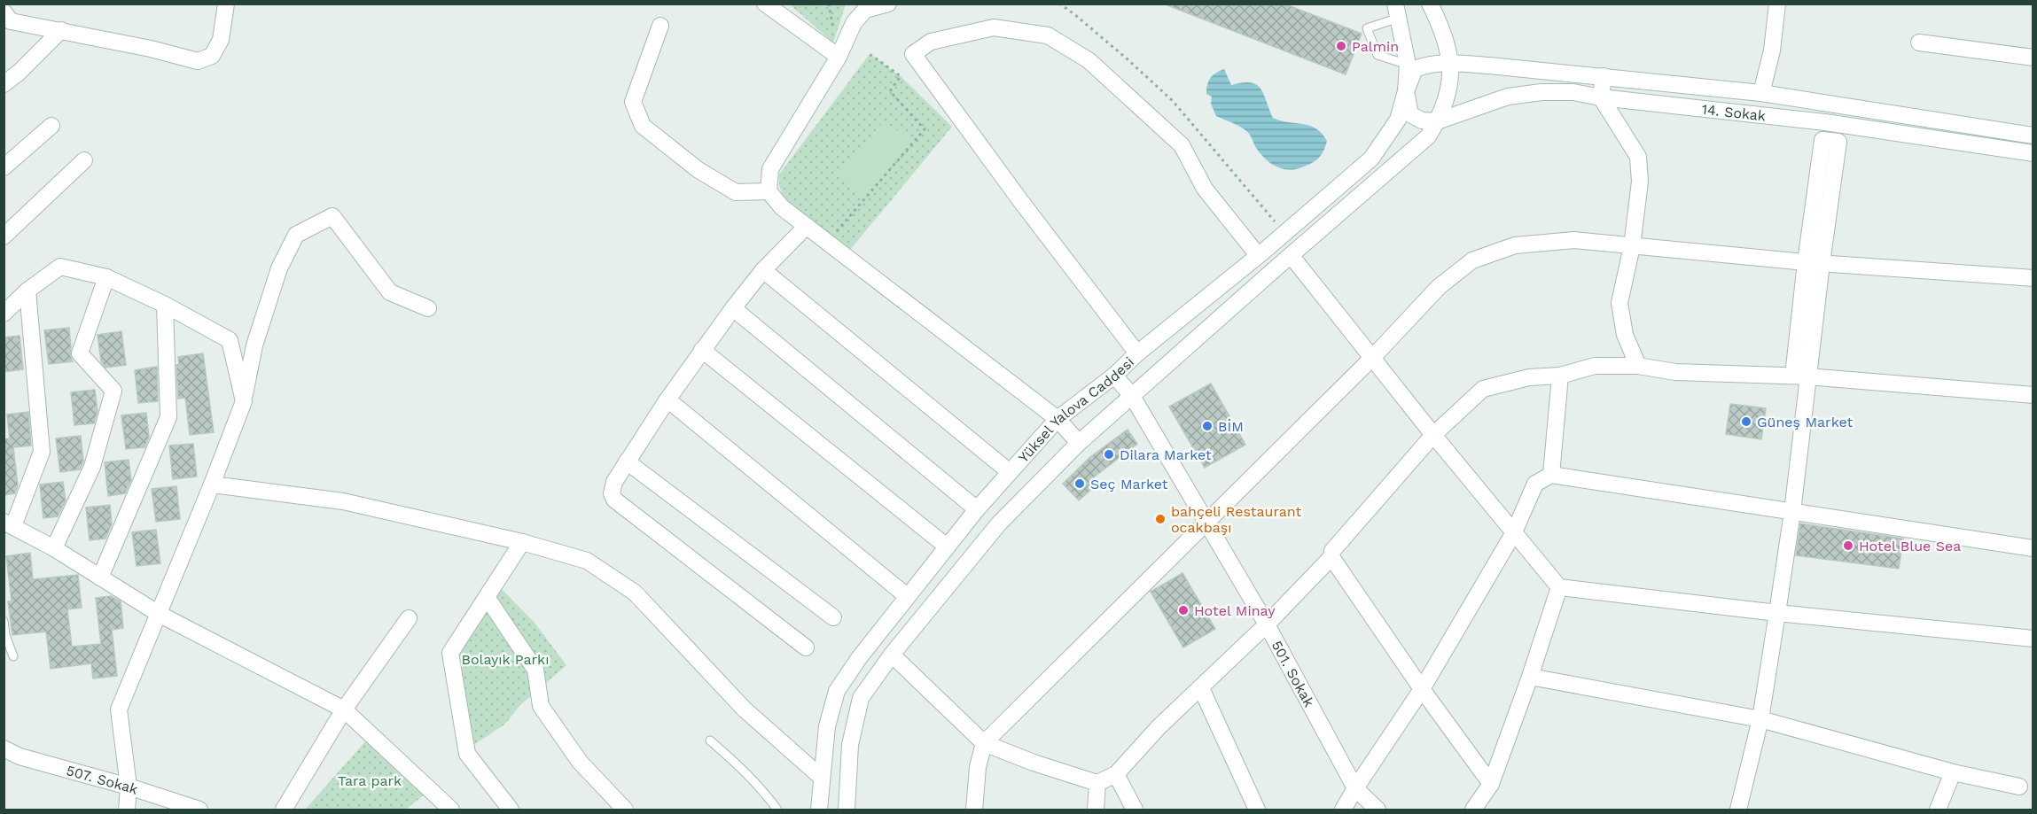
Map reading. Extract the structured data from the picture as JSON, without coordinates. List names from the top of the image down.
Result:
{
  "streets": {
    "street": [
      "14. Sokak",
      "Yüksel Yalova Caddesi",
      "501. Sokak",
      "507. Sokak"
    ]
  },
  "crossings": [
    ["14. Sokak", "Yüksel Yalova Caddesi"],
    ["Yüksel Yalova Caddesi", "501. Sokak"]
  ],
  "parks": ["Bolayık Parkı", "Tara park"],
  "places": [
    "Palmin",
    "Güneş Market",
    "BİM",
    "Dilara Market",
    "Seç Market",
    "bahçeli Restaurant ocakbaşı",
    "Hotel Blue Sea",
    "Hotel Minay"
  ]
}
